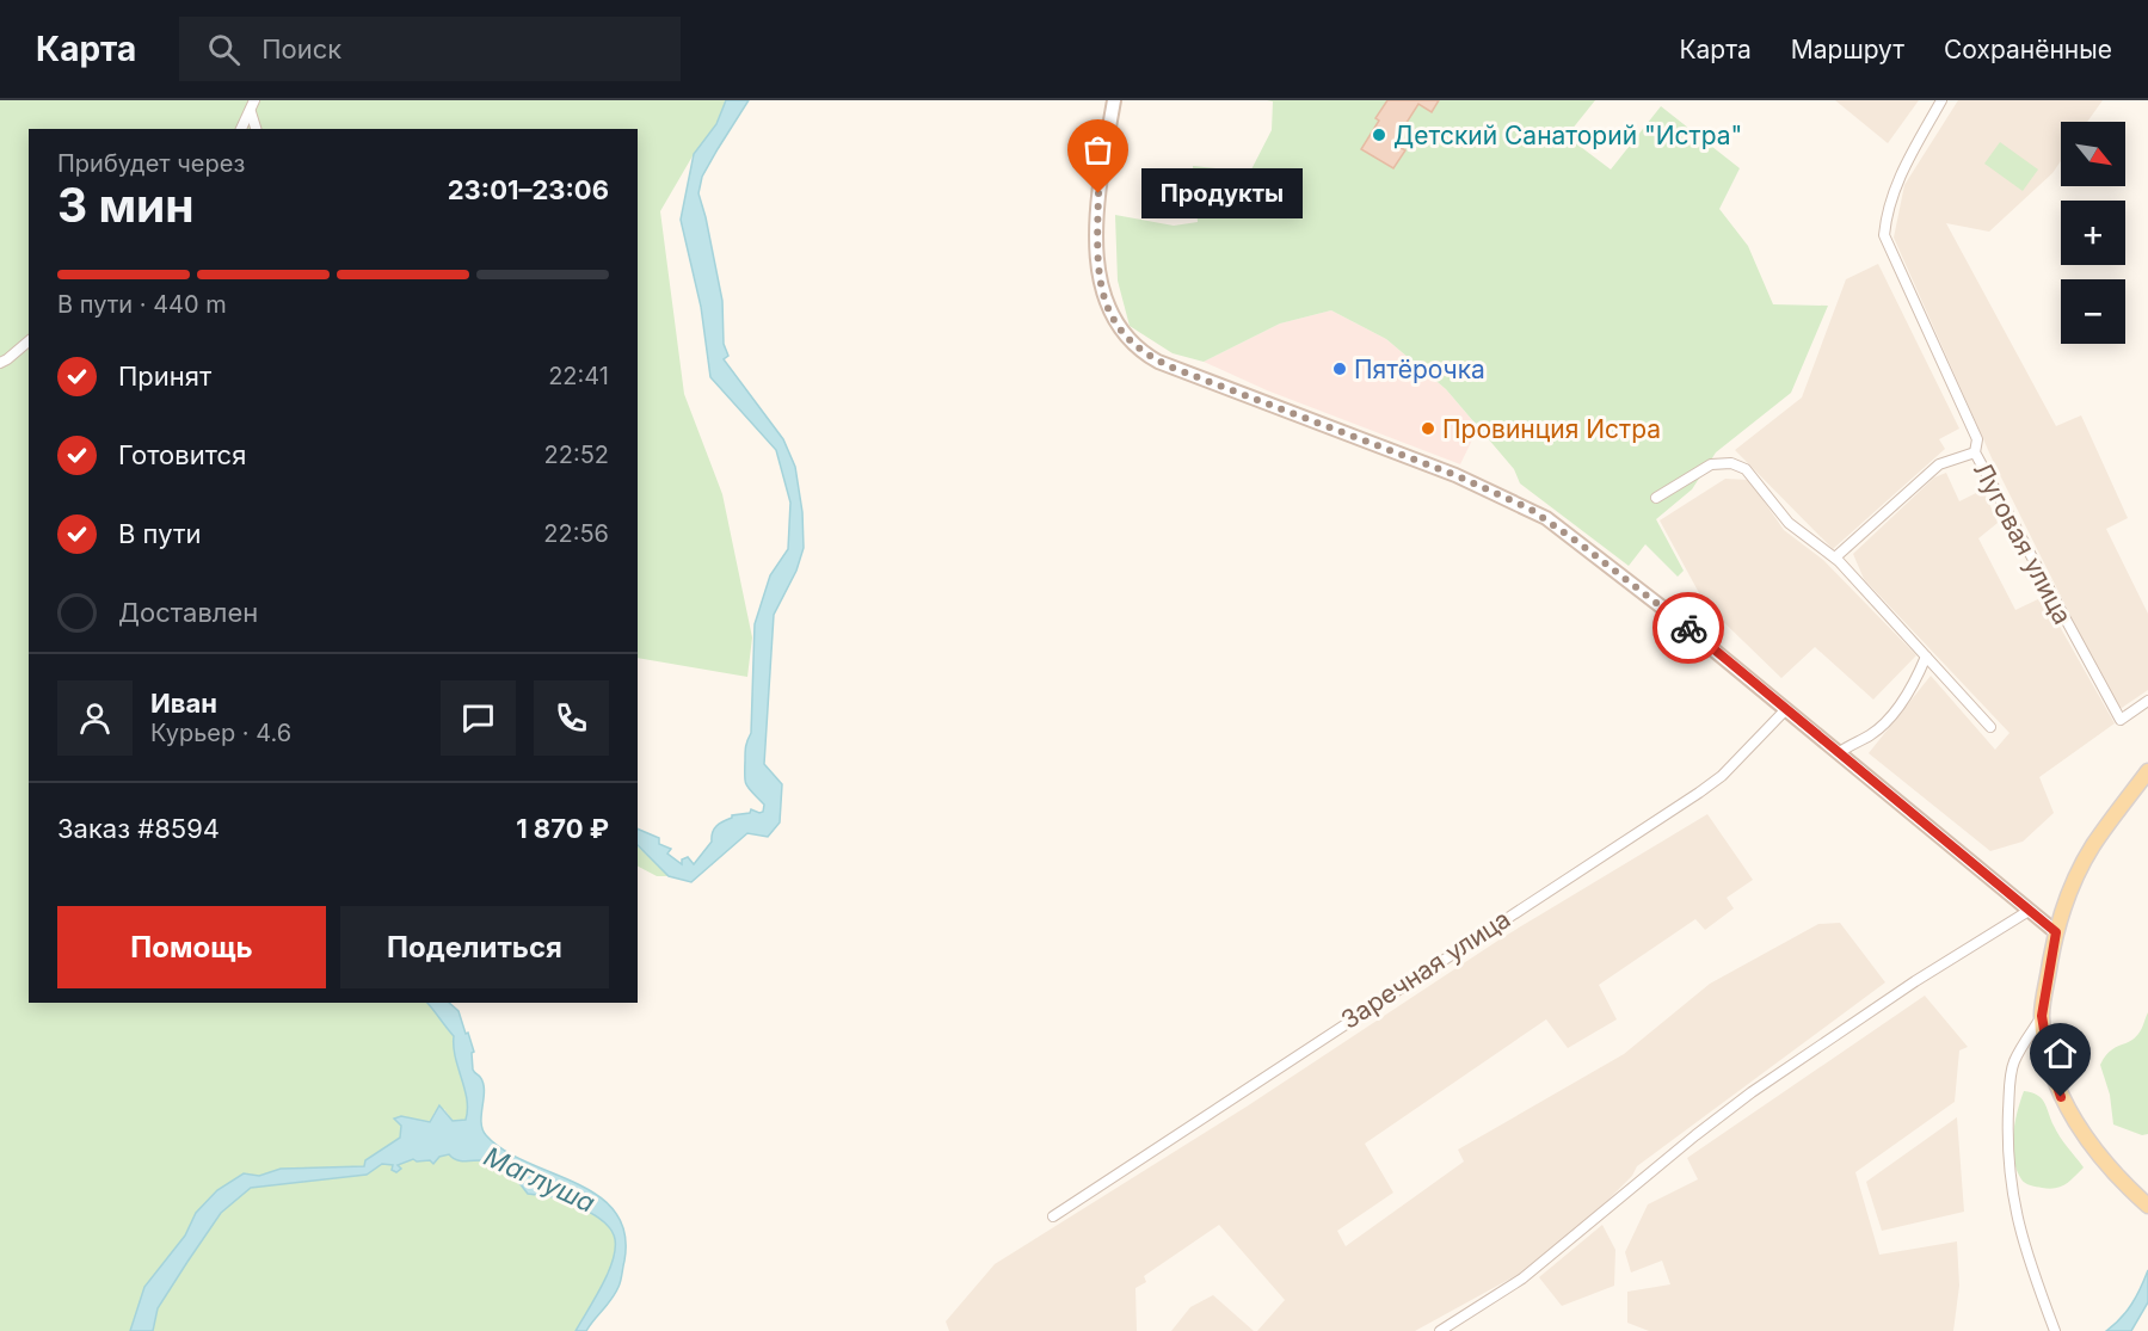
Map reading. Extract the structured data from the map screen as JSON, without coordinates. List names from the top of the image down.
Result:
{
  "streets": {
    "street": ["Луговая улица", "Заречная улица"]
  },
  "water": ["Маглуша"],
  "places": [
    "Детский Санаторий \"Истра\"",
    "Продукты",
    "Пятёрочка",
    "Провинция Истра"
  ],
  "north": "bottom right",
  "page": {
    "header": "Карта",
    "search": "Поиск",
    "nav": ["Карта", "Маршрут", "Сохранённые"],
    "map_buttons": ["+", "−"],
    "heading": ["3 мин", "Прибудет через", "23:01–23:06"],
    "panel": [
      "Иван",
      "Курьер · 4.6",
      "Заказ #8594",
      "1 870 ₽"
    ],
    "bubble": "Продукты",
    "bar": "В пути · 440 m",
    "list": [
      ["Принят", "22:41"],
      ["Готовится", "22:52"],
      ["В пути", "22:56"],
      "Доставлен"
    ],
    "buttons": ["Помощь", "Поделиться"]
  }
}
